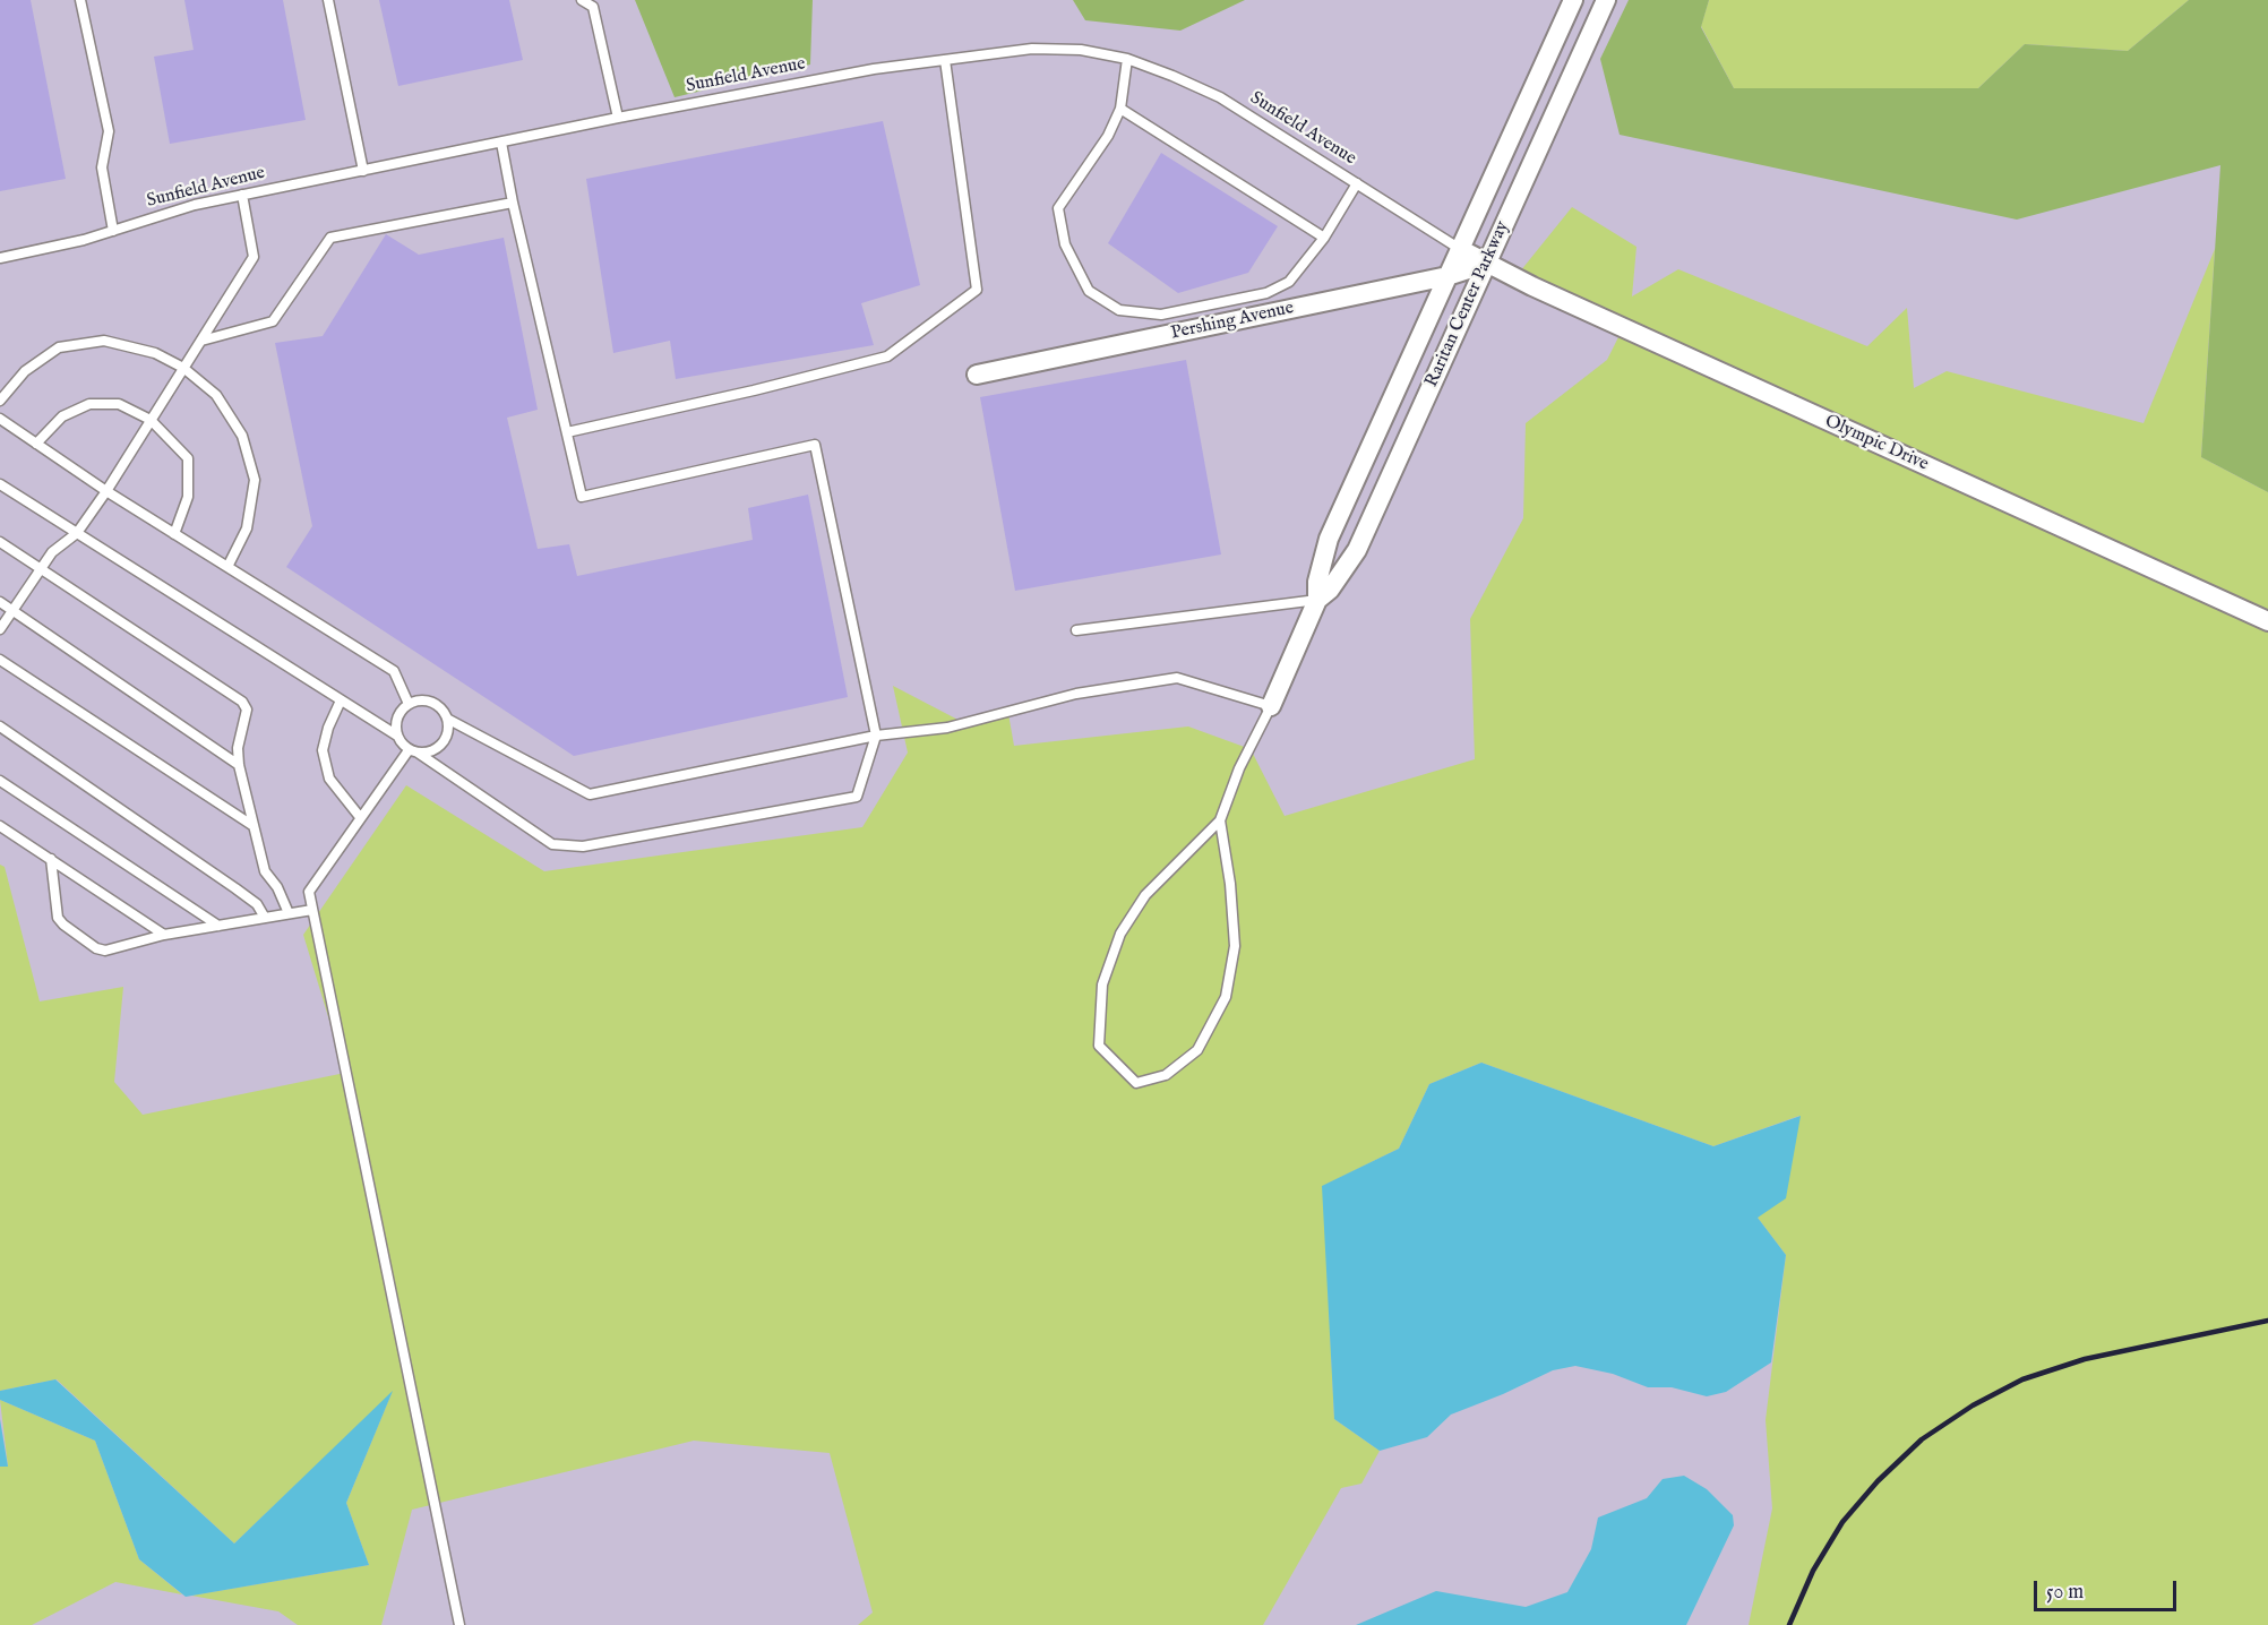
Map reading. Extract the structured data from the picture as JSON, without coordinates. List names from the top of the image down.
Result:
{
  "streets": {
    "street": ["Raritan Center Parkway", "Pershing Avenue", "Olympic Drive"],
    "lane": ["Sunfield Avenue"]
  },
  "crossings": [
    ["Sunfield Avenue", "Raritan Center Parkway"],
    ["Sunfield Avenue", "Olympic Drive"],
    ["Raritan Center Parkway", "Pershing Avenue"],
    ["Raritan Center Parkway", "Olympic Drive"],
    ["Pershing Avenue", "Olympic Drive"]
  ],
  "scale_bar": "50 m"
}
